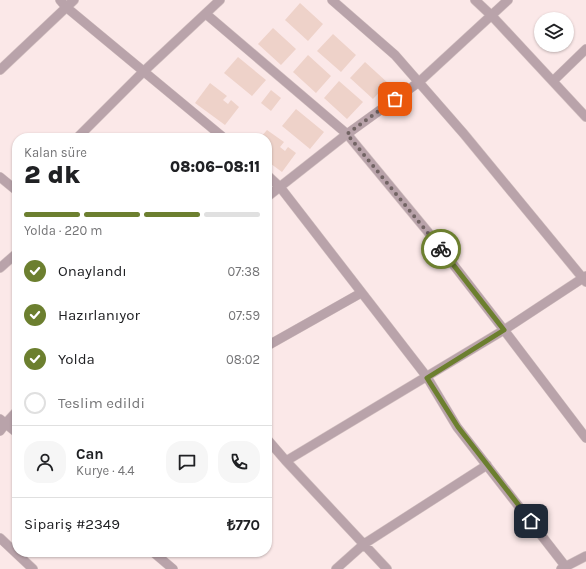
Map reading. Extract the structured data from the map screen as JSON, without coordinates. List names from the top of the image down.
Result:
{
  "page": {
    "heading": ["2 dk", "Kalan süre", "08:06–08:11"],
    "panel": [
      "Can",
      "Kurye · 4.4",
      "Sipariş #2349",
      "₺770"
    ],
    "bar": "Yolda · 220 m",
    "list": [
      ["Onaylandı", "07:38"],
      ["Hazırlanıyor", "07:59"],
      ["Yolda", "08:02"],
      "Teslim edildi"
    ]
  }
}
